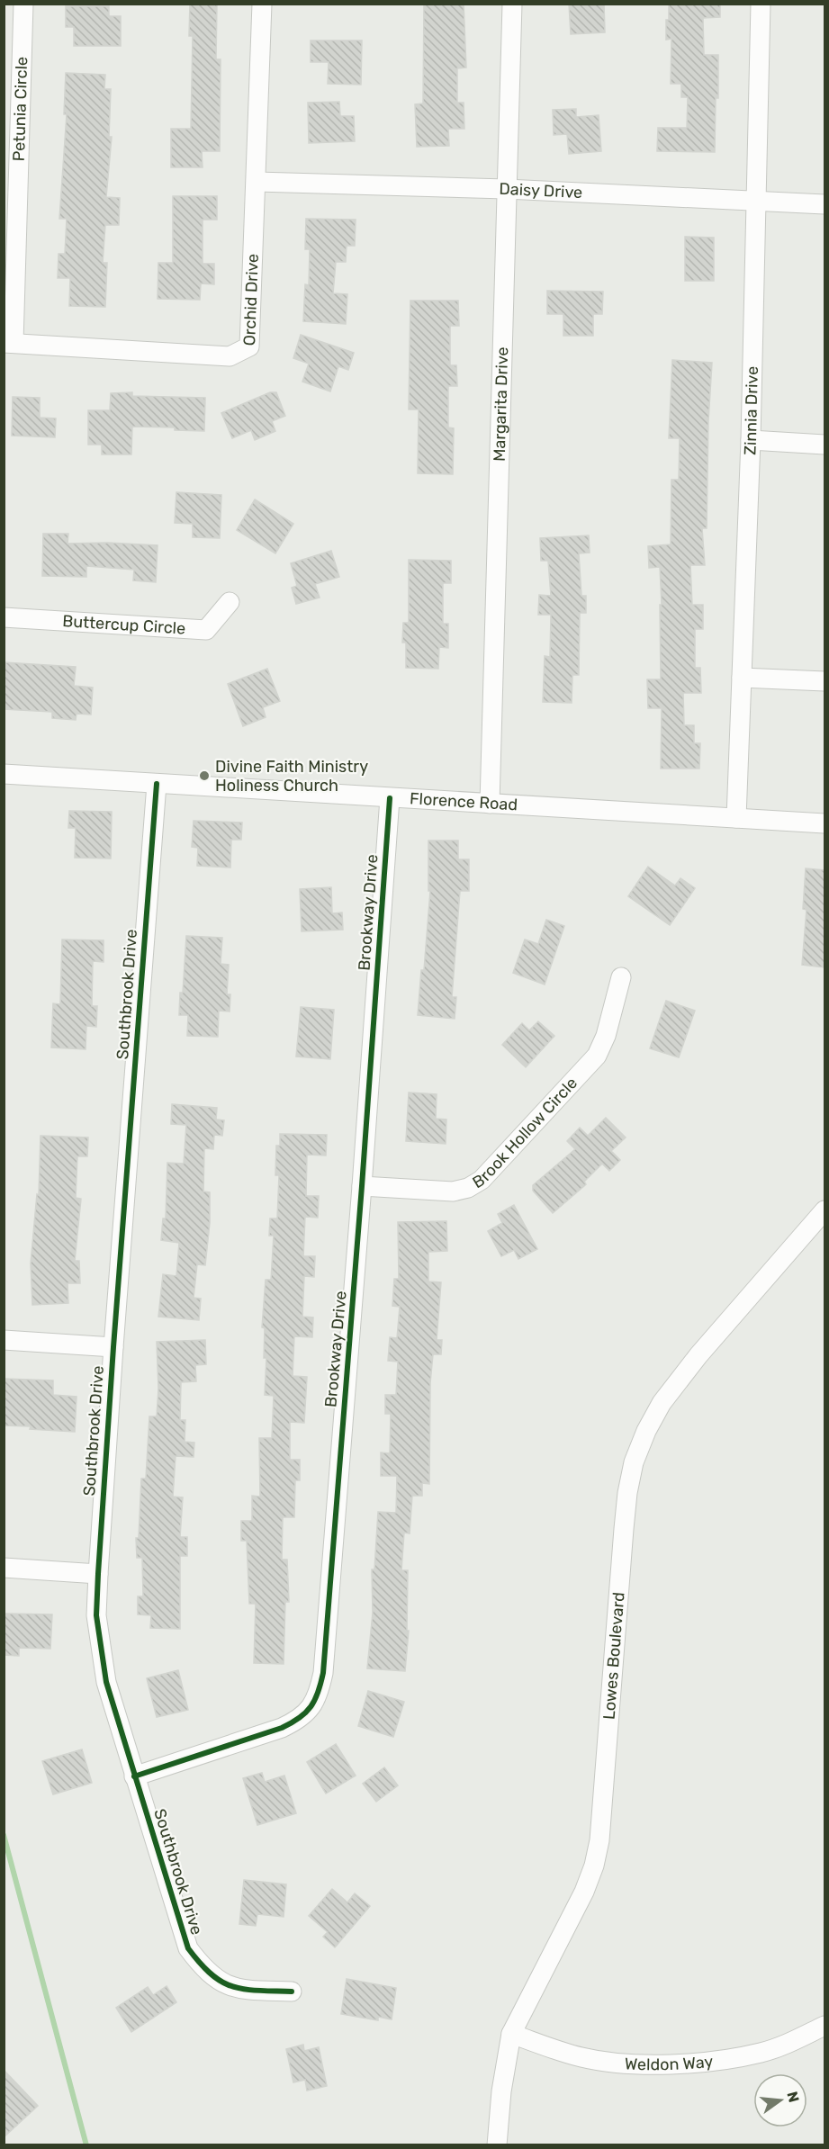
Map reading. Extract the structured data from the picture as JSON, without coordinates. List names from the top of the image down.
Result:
{
  "streets": {
    "street": [
      "Petunia Circle",
      "Daisy Drive",
      "Orchid Drive",
      "Margarita Drive",
      "Zinnia Drive",
      "Buttercup Circle",
      "Florence Road",
      "Brookway Drive",
      "Southbrook Drive",
      "Brook Hollow Circle",
      "Lowes Boulevard",
      "Weldon Way"
    ]
  },
  "crossings": [
    ["Petunia Circle", "Orchid Drive"],
    ["Daisy Drive", "Orchid Drive"],
    ["Daisy Drive", "Margarita Drive"],
    ["Daisy Drive", "Zinnia Drive"],
    ["Margarita Drive", "Florence Road"],
    ["Zinnia Drive", "Florence Road"],
    ["Florence Road", "Brookway Drive"],
    ["Florence Road", "Southbrook Drive"],
    ["Brookway Drive", "Southbrook Drive"],
    ["Brookway Drive", "Brook Hollow Circle"],
    ["Lowes Boulevard", "Weldon Way"]
  ],
  "places": ["Divine Faith Ministry Holiness Church"],
  "north": "right"
}
